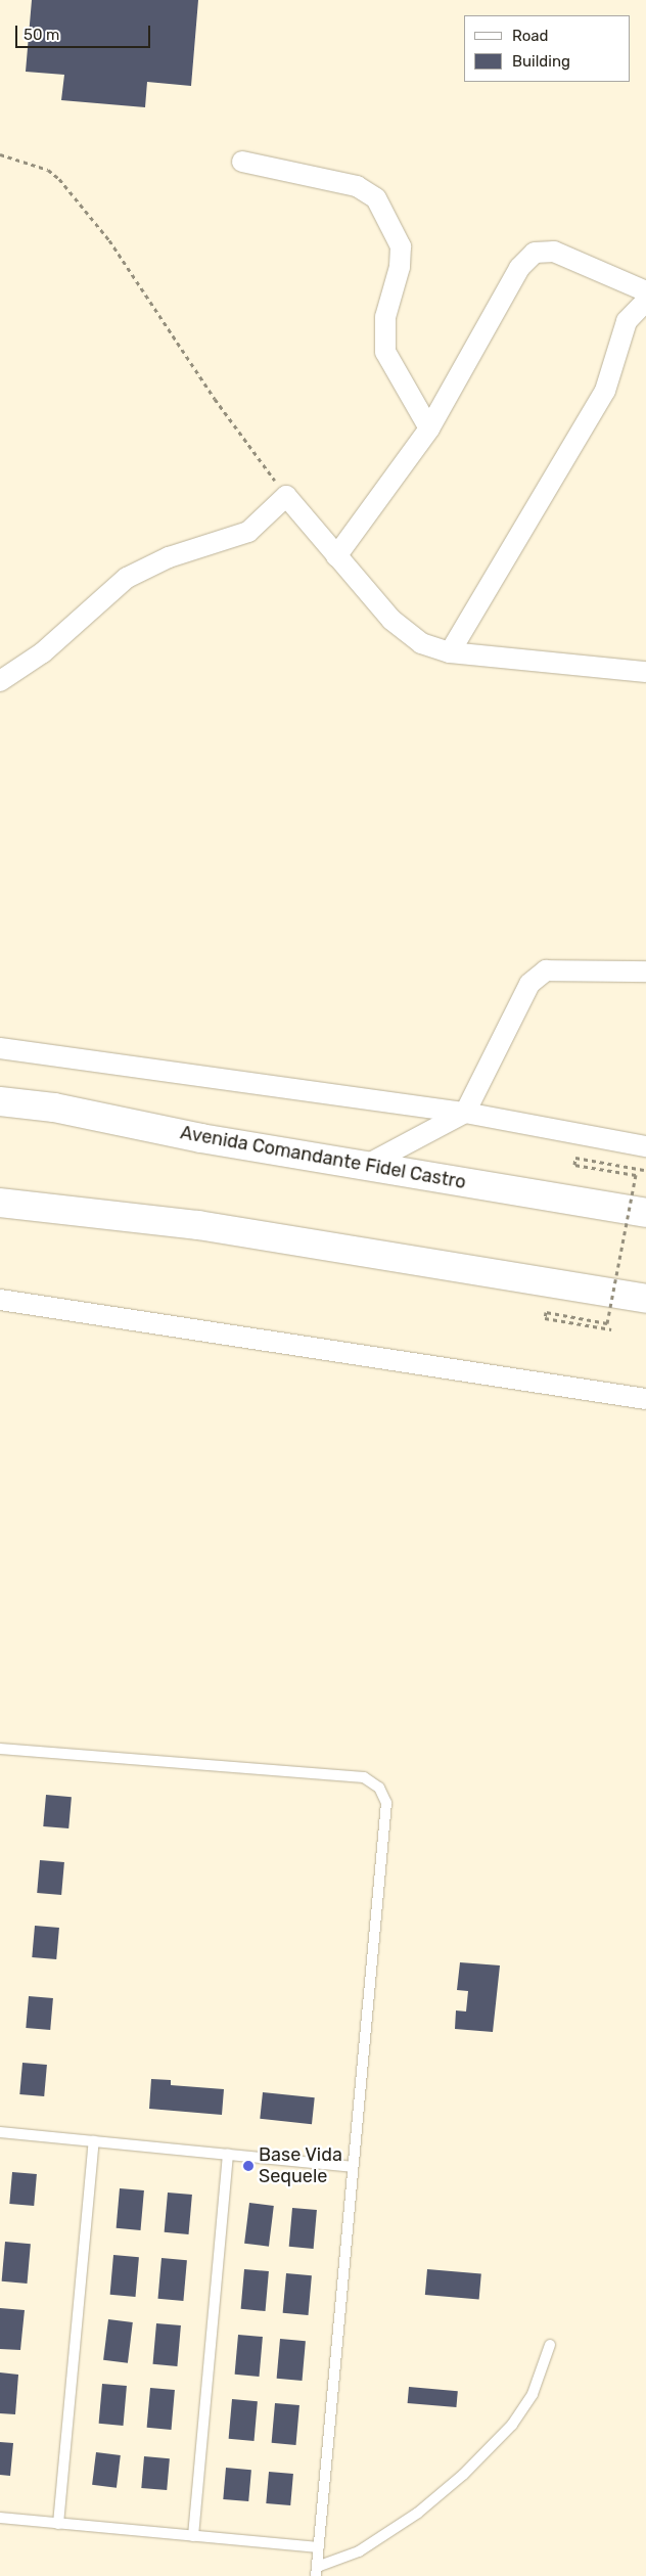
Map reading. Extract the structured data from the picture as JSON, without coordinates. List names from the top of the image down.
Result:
{
  "streets": {
    "highway": ["Avenida Comandante Fidel Castro"]
  },
  "places": ["Base Vida Sequele"],
  "legend": ["Road", "Building"],
  "scale_bar": "50 m"
}
